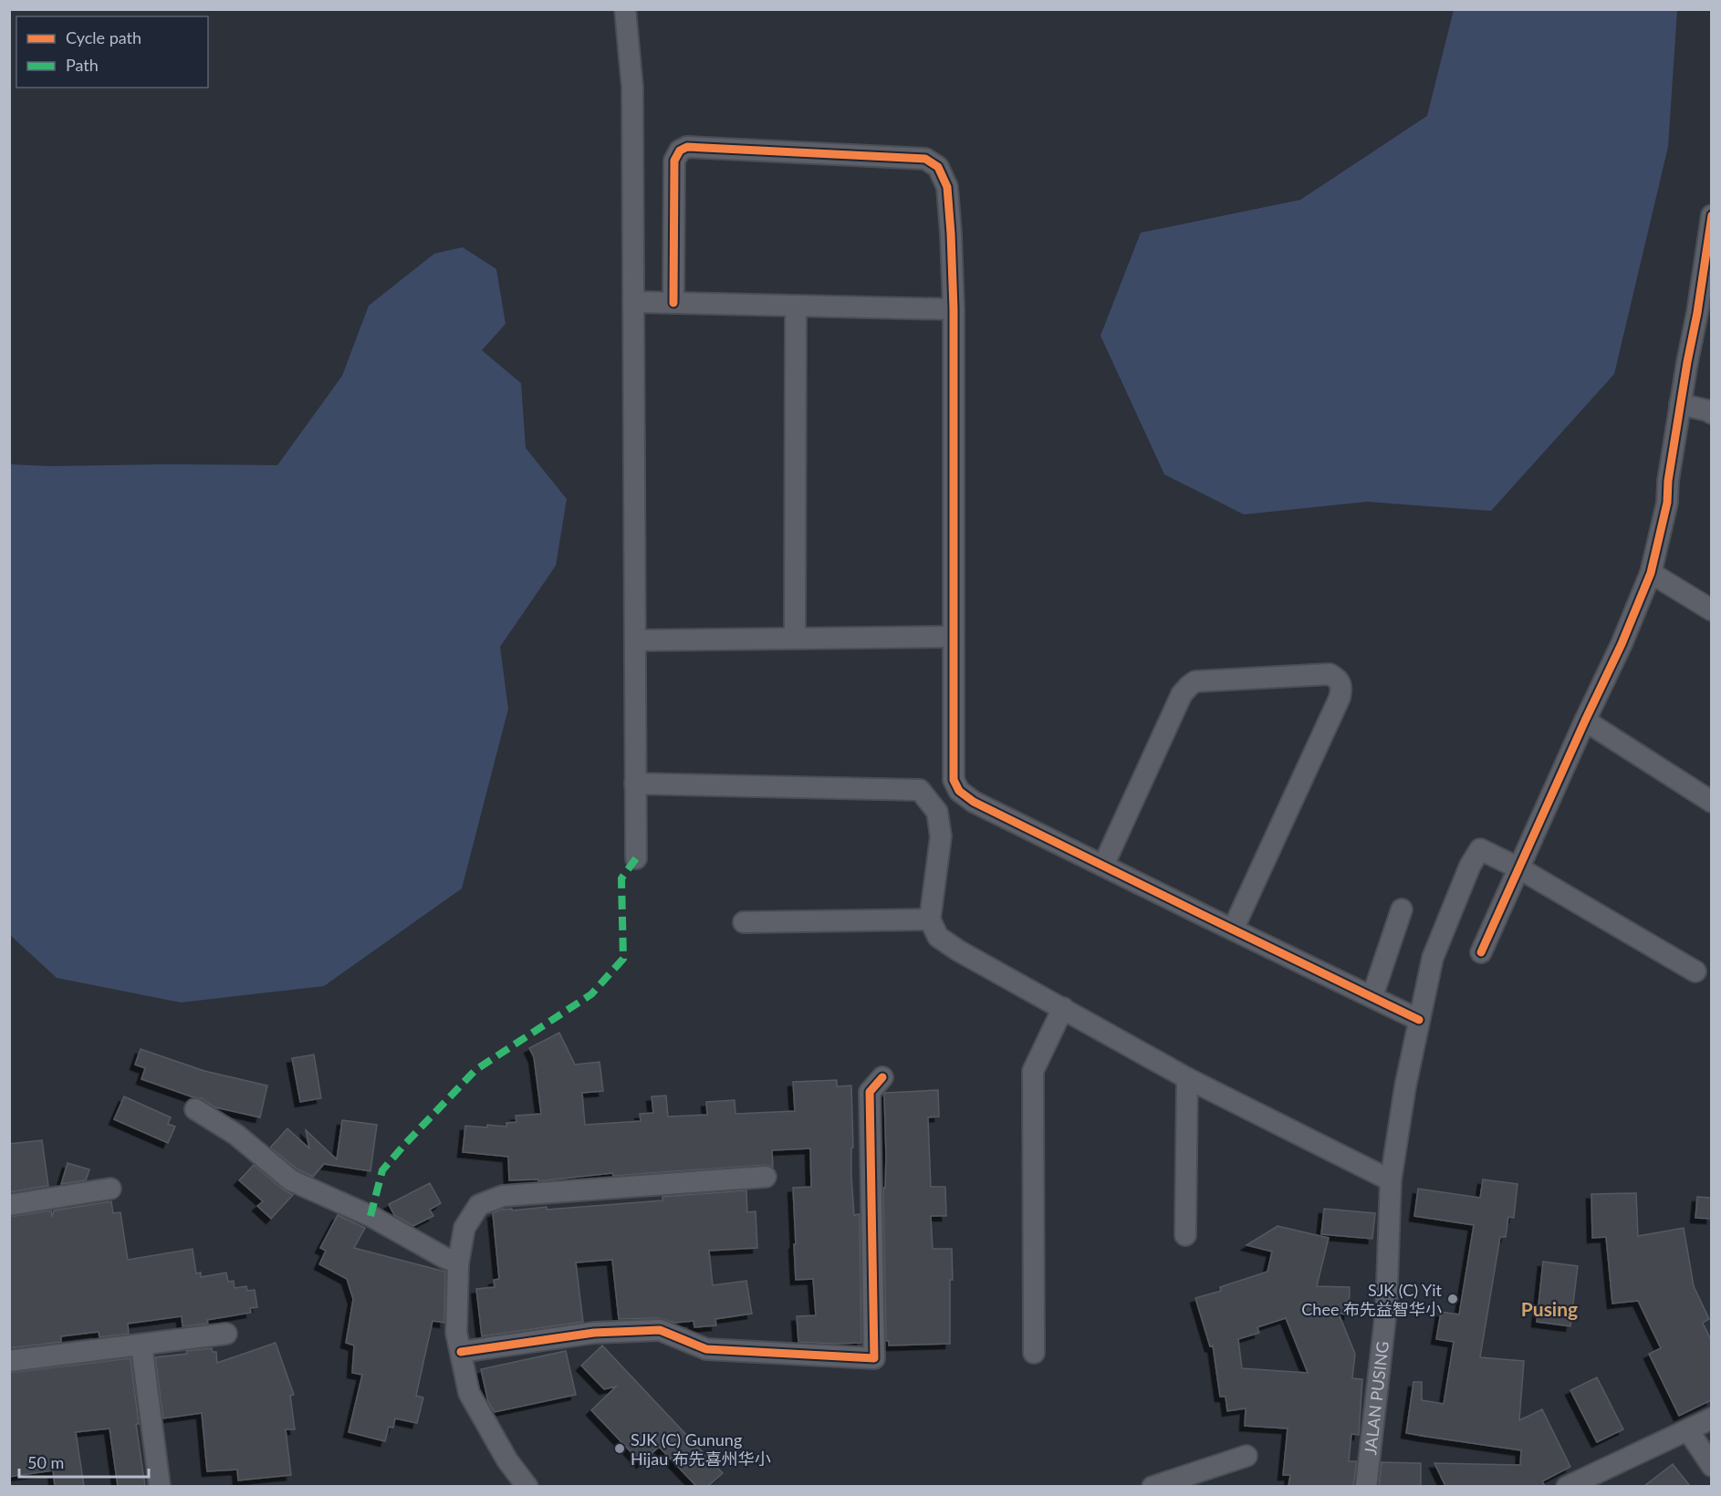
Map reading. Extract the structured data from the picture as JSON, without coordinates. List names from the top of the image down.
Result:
{
  "streets": {
    "street": ["JALAN PUSING"]
  },
  "districts": ["Pusing"],
  "places": ["SJK (C) Yit Chee 布先益智华小", "SJK (C) Gunung Hijau 布先喜州华小"],
  "legend": ["Cycle path", "Path"],
  "scale_bar": "50 m"
}
